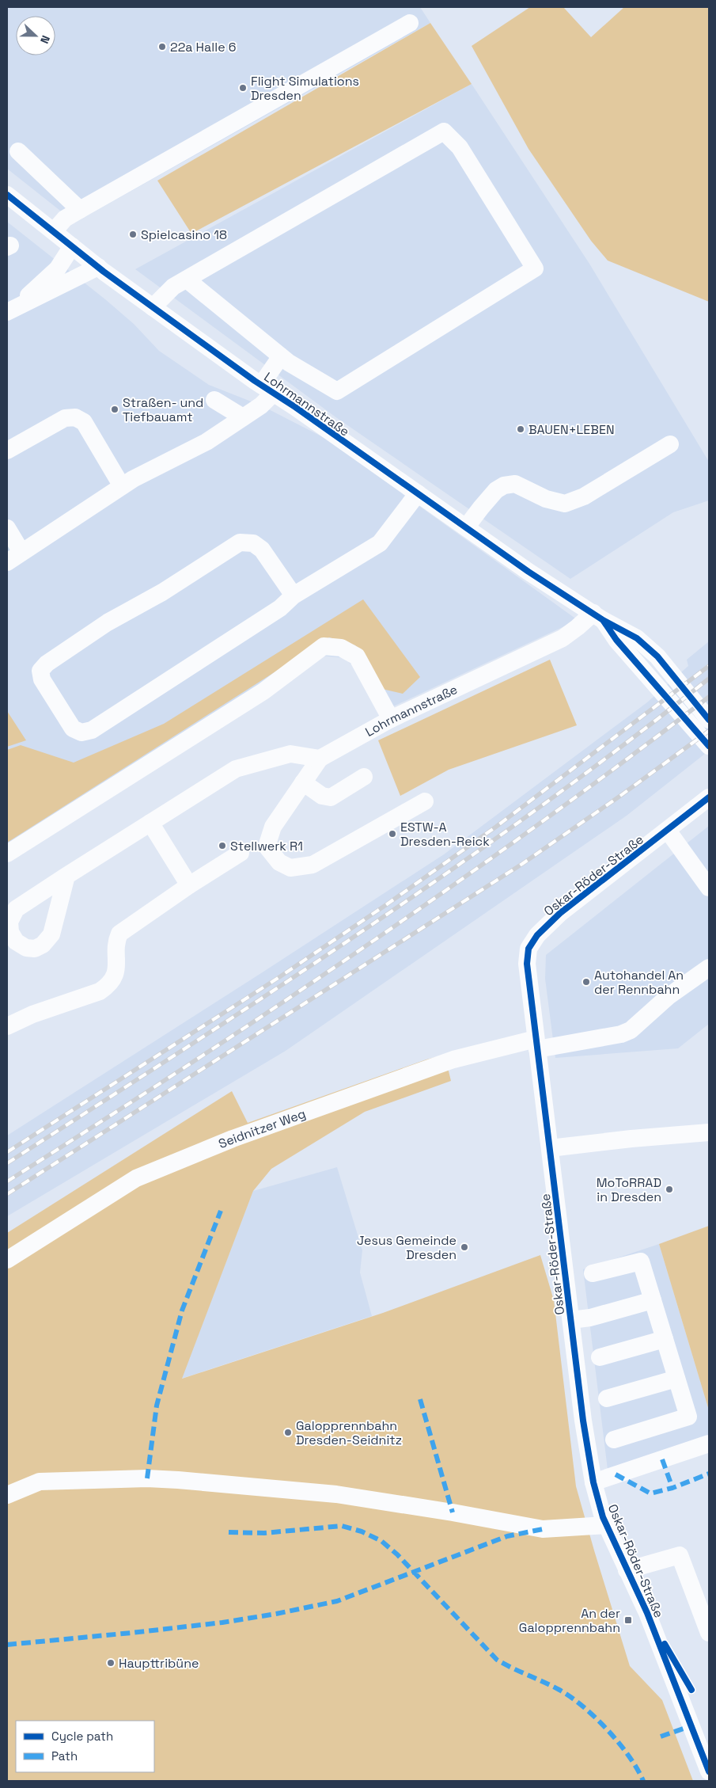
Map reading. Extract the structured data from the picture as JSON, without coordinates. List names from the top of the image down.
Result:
{
  "streets": {
    "street": ["Lohrmannstraße", "Oskar-Röder-Straße", "Seidnitzer Weg"]
  },
  "crossings": [
    ["Oskar-Röder-Straße", "Seidnitzer Weg"]
  ],
  "places": {
    "other": [
      "22a Halle 6",
      "Flight Simulations Dresden",
      "Spielcasino 18",
      "Straßen- und Tiefbauamt",
      "BAUEN+LEBEN",
      "ESTW-A Dresden-Reick",
      "Stellwerk R1",
      "Autohandel An der Rennbahn",
      "MoToRRAD in Dresden",
      "Jesus Gemeinde Dresden",
      "Galopprennbahn Dresden-Seidnitz",
      "Haupttribüne"
    ],
    "transit": ["An der Galopprennbahn"]
  },
  "legend": ["Cycle path", "Path"],
  "north": "right"
}
